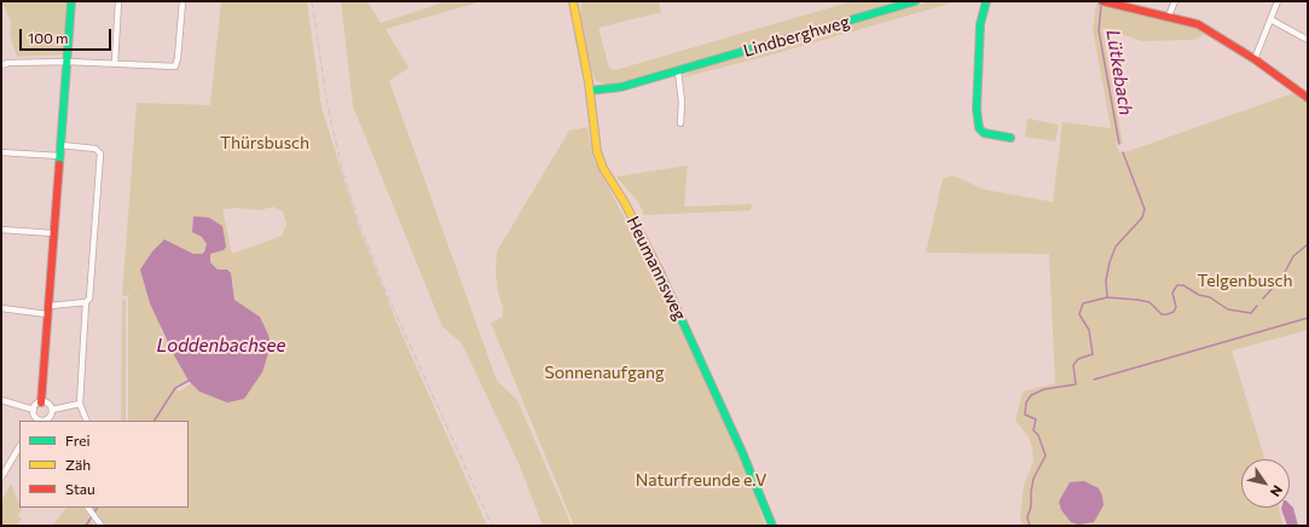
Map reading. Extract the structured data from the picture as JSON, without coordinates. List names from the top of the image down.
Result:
{
  "streets": {
    "street": ["Lindberghweg", "Heumannsweg"]
  },
  "crossings": [
    ["Lindberghweg", "Heumannsweg"]
  ],
  "water": ["Lütkebach", "Loddenbachsee"],
  "parks": [
    "Thürsbusch",
    "Telgenbusch",
    "Sonnenaufgang",
    "Naturfreunde e.V"
  ],
  "legend": ["Frei", "Zäh", "Stau"],
  "scale_bar": "100 m",
  "north": "bottom right"
}
